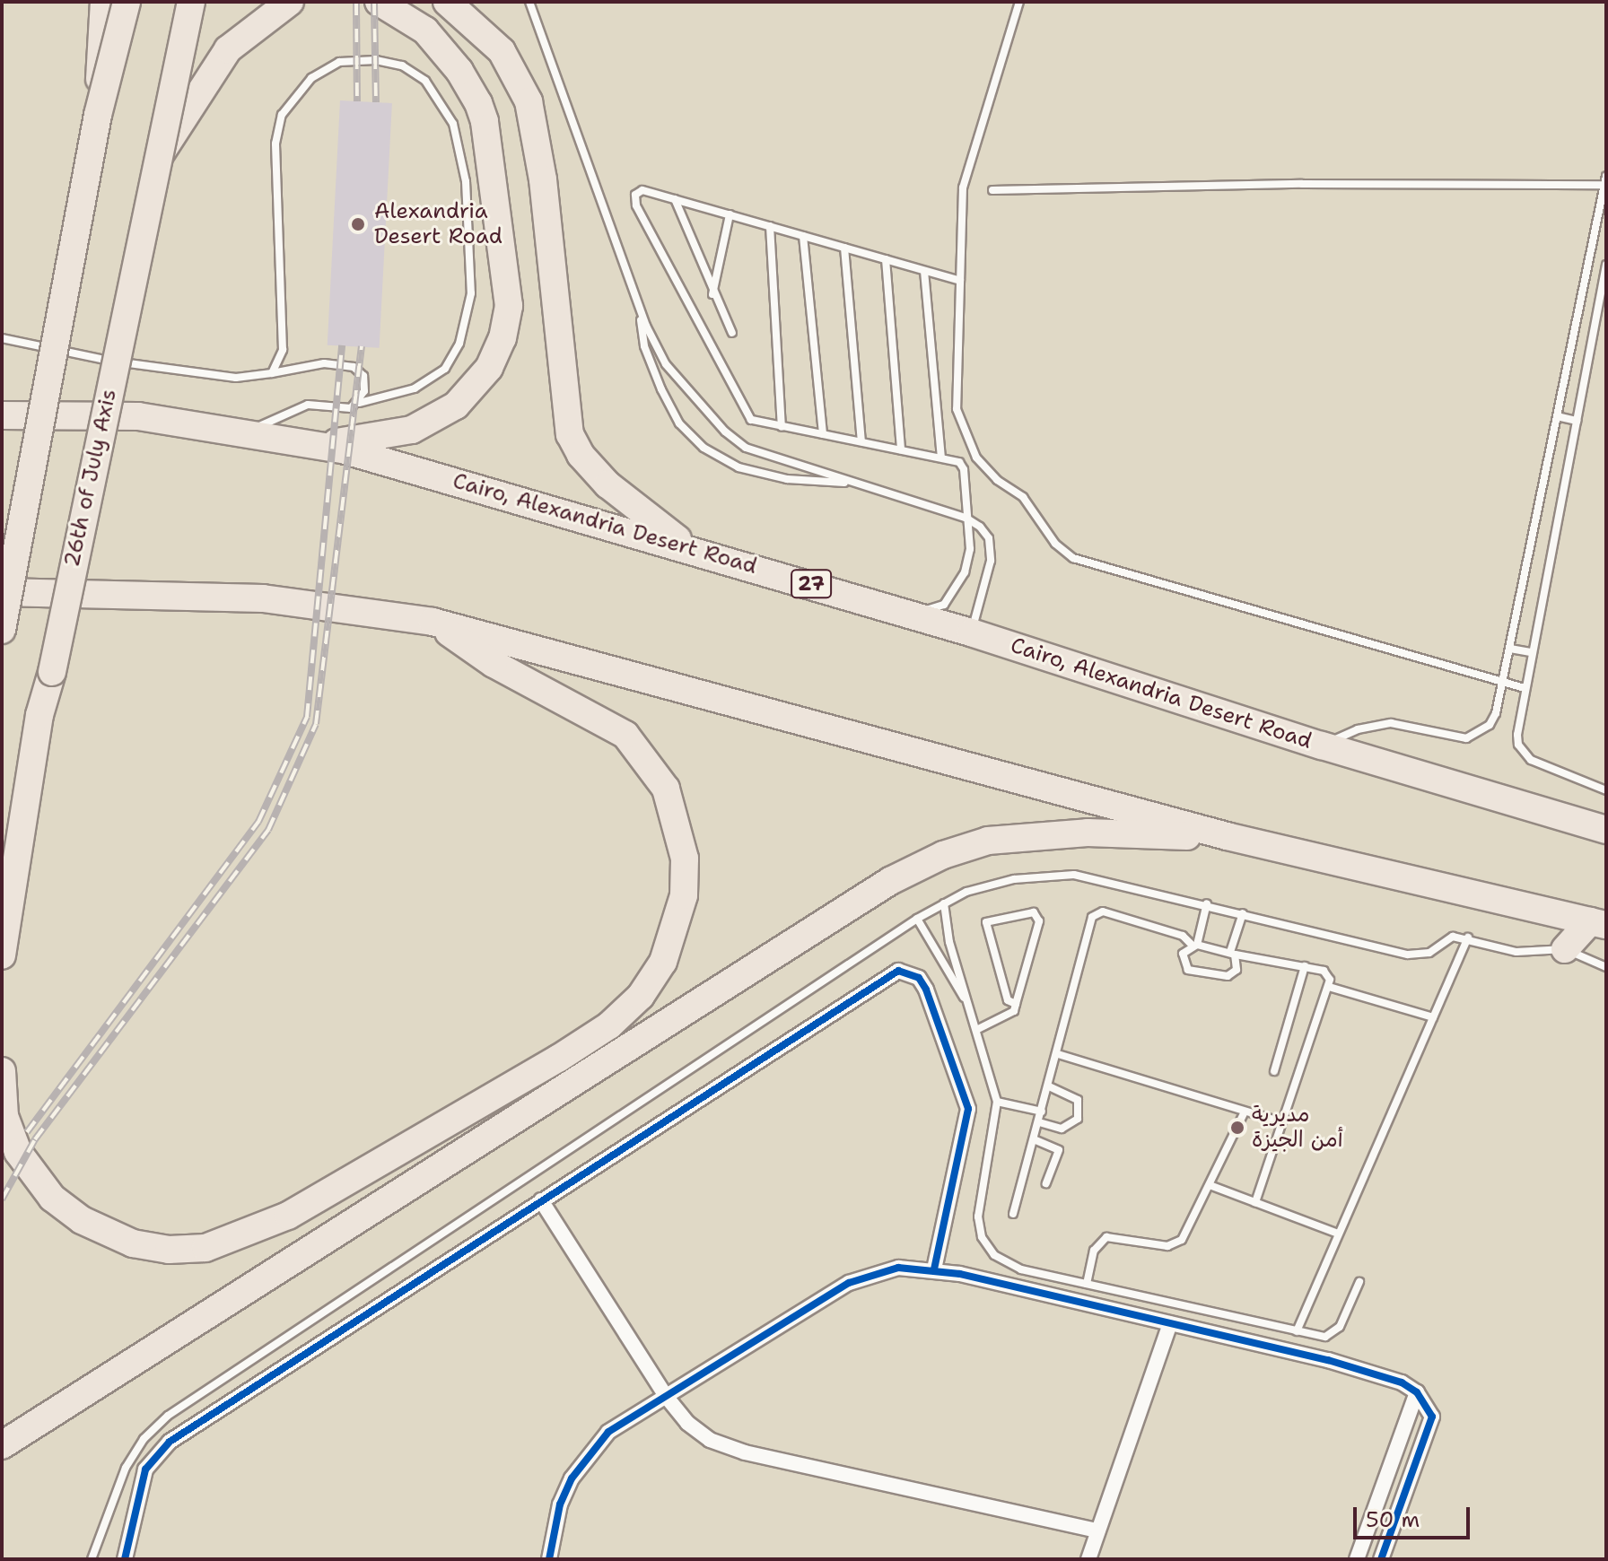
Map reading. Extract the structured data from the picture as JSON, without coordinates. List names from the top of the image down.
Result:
{
  "streets": {
    "highway": ["26th of July Axis", "Cairo, Alexandria Desert Road", "27"]
  },
  "places": ["Alexandria Desert Road", "مديرية أمن الجيزة"],
  "scale_bar": "50 m"
}
